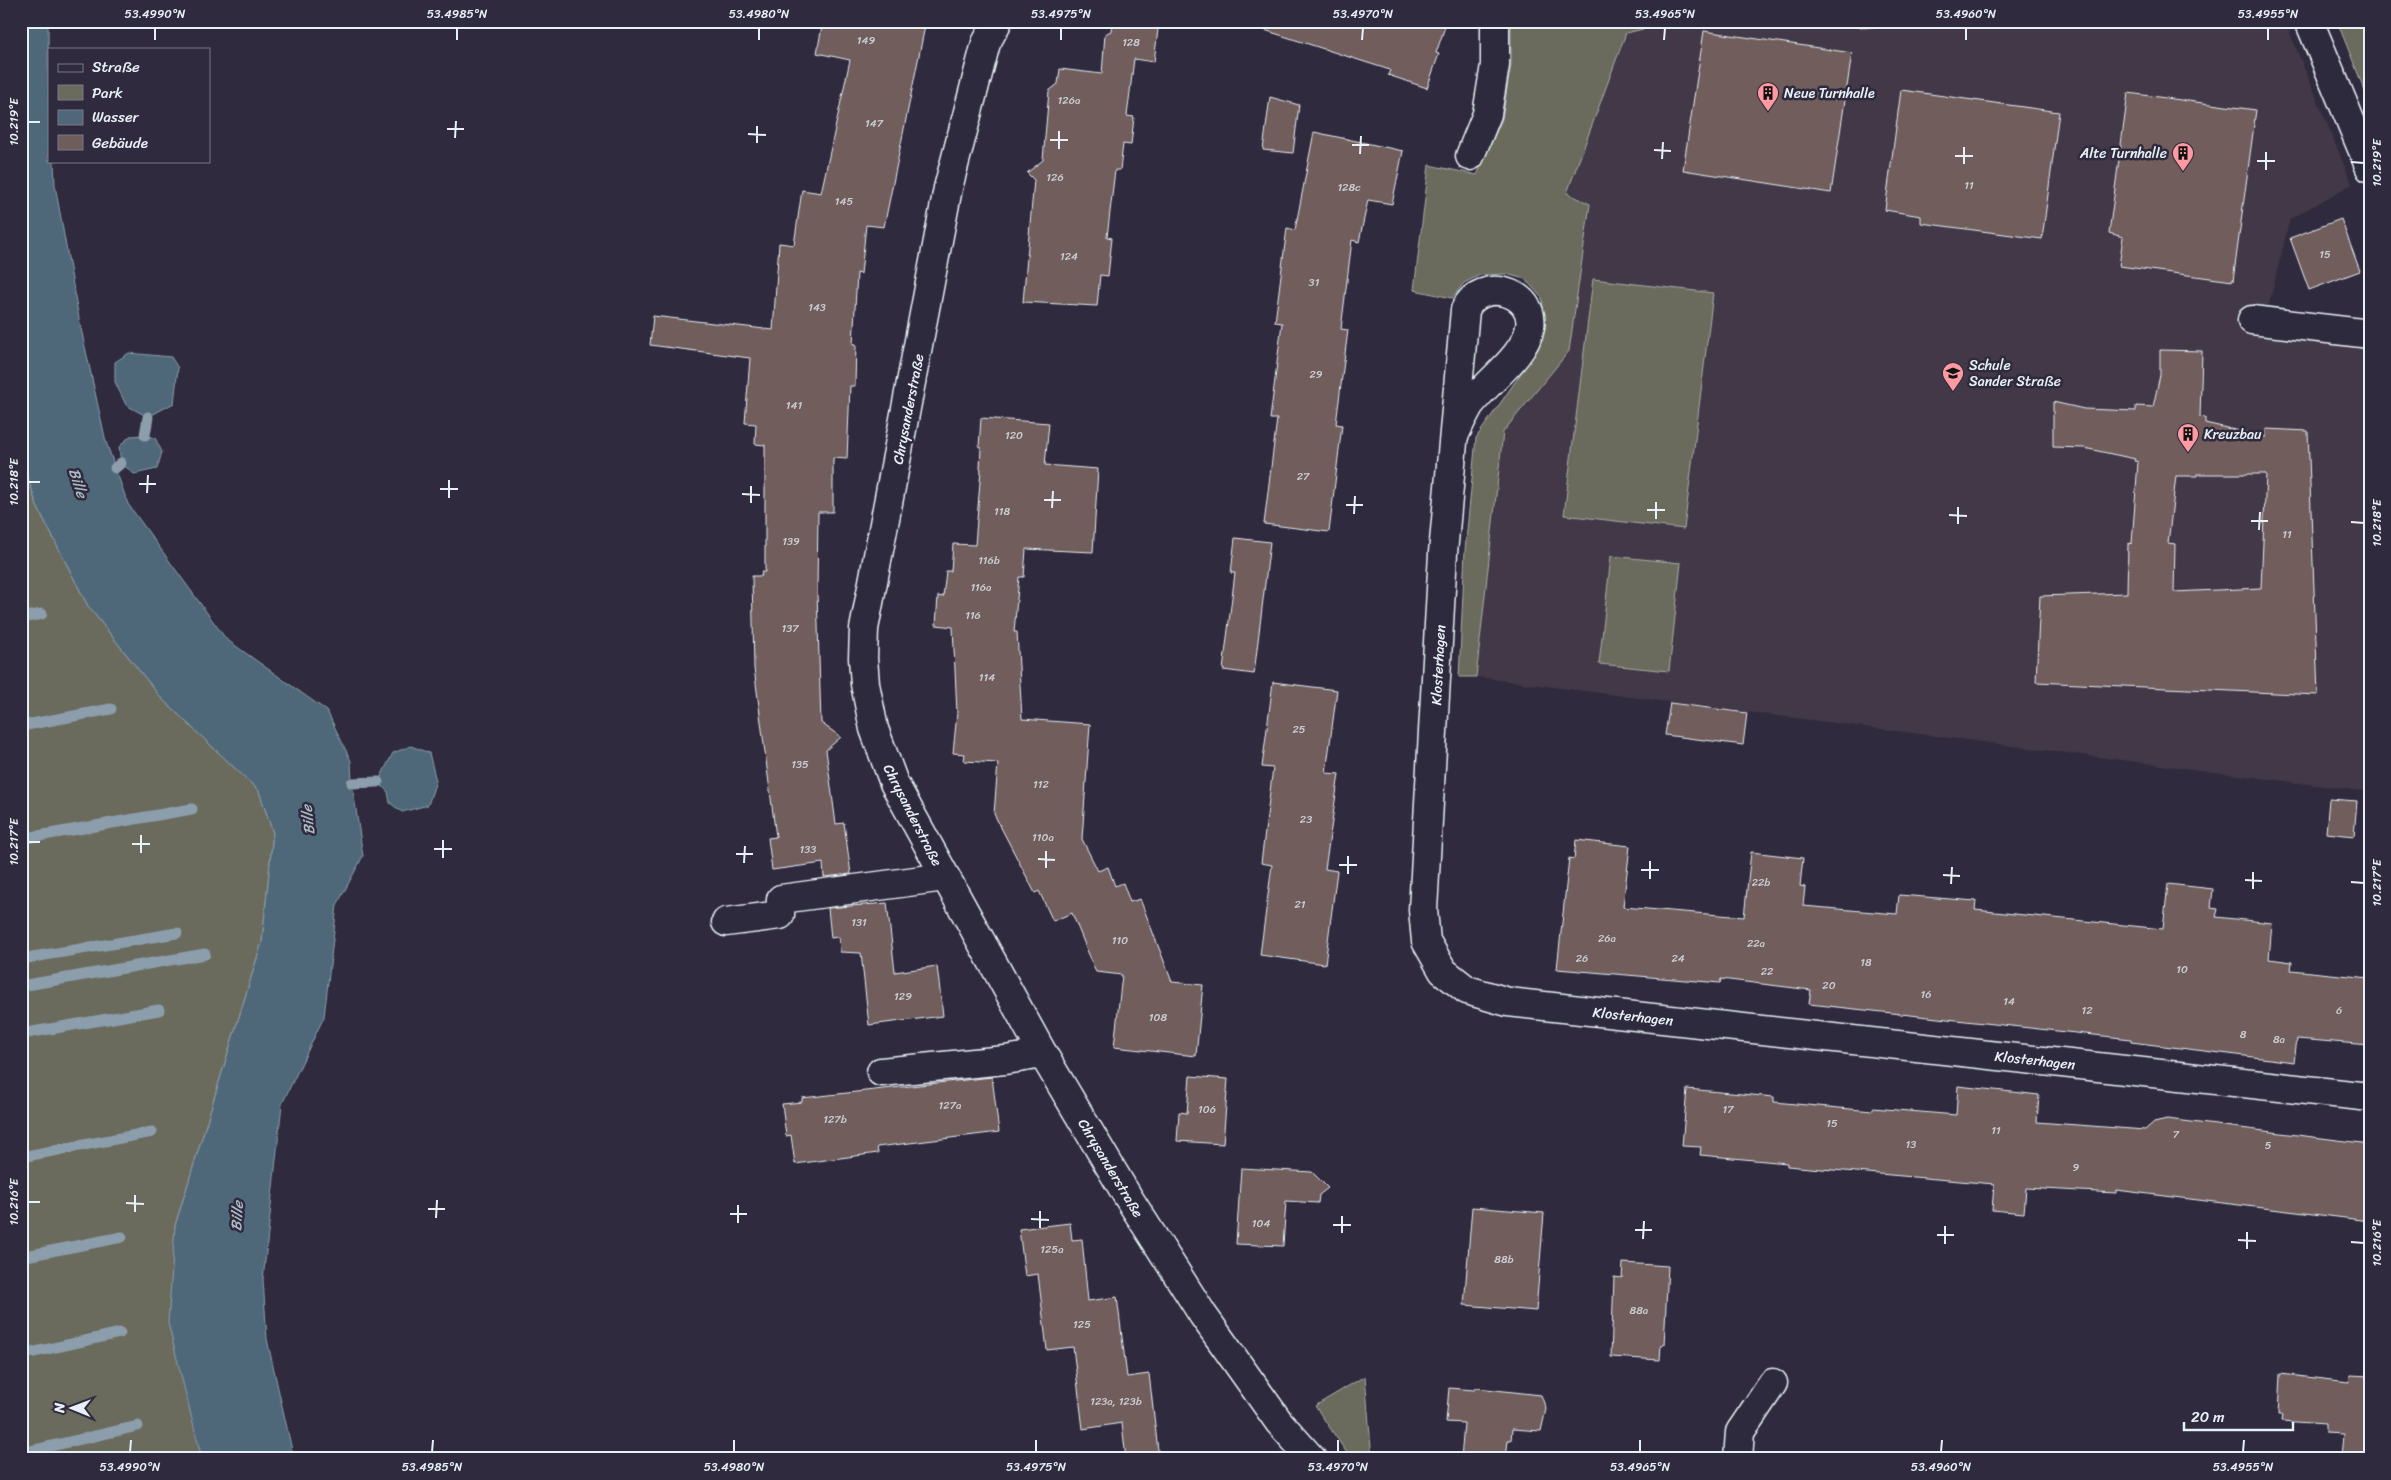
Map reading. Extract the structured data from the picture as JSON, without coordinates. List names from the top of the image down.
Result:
{
  "streets": {
    "street": ["Chrysanderstraße", "Klosterhagen"]
  },
  "water": ["Bille"],
  "places": {
    "building": ["Neue Turnhalle", "Alte Turnhalle", "Kreuzbau"],
    "school or university": ["Schule Sander Straße"]
  },
  "house_numbers": [
    "149",
    "128",
    "126a",
    "147",
    "126",
    "11",
    "128c",
    "145",
    "15",
    "124",
    "31",
    "143",
    "29",
    "141",
    "120",
    "27",
    "118",
    "11",
    "139",
    "116b",
    "116a",
    "116",
    "137",
    "114",
    "25",
    "135",
    "112",
    "23",
    "110a",
    "133",
    "22b",
    "21",
    "131",
    "26a",
    "110",
    "22a",
    "26",
    "24",
    "18",
    "10",
    "22",
    "20",
    "16",
    "129",
    "14",
    "12",
    "6",
    "108",
    "8",
    "8a",
    "127a",
    "106",
    "17",
    "127b",
    "15",
    "11",
    "7",
    "13",
    "5",
    "9",
    "104",
    "125a",
    "88b",
    "88a",
    "125",
    "123a, 123b"
  ],
  "legend": [
    "Straße",
    "Park",
    "Wasser",
    "Gebäude"
  ],
  "scale_bar": "20 m",
  "north": "left",
  "coordinates": [
    "53.4990°N",
    "53.4985°N",
    "53.4980°N",
    "53.4975°N",
    "53.4970°N",
    "53.4965°N",
    "53.4960°N",
    "53.4955°N",
    "10.219°E",
    "10.218°E",
    "10.217°E",
    "10.216°E"
  ]
}
